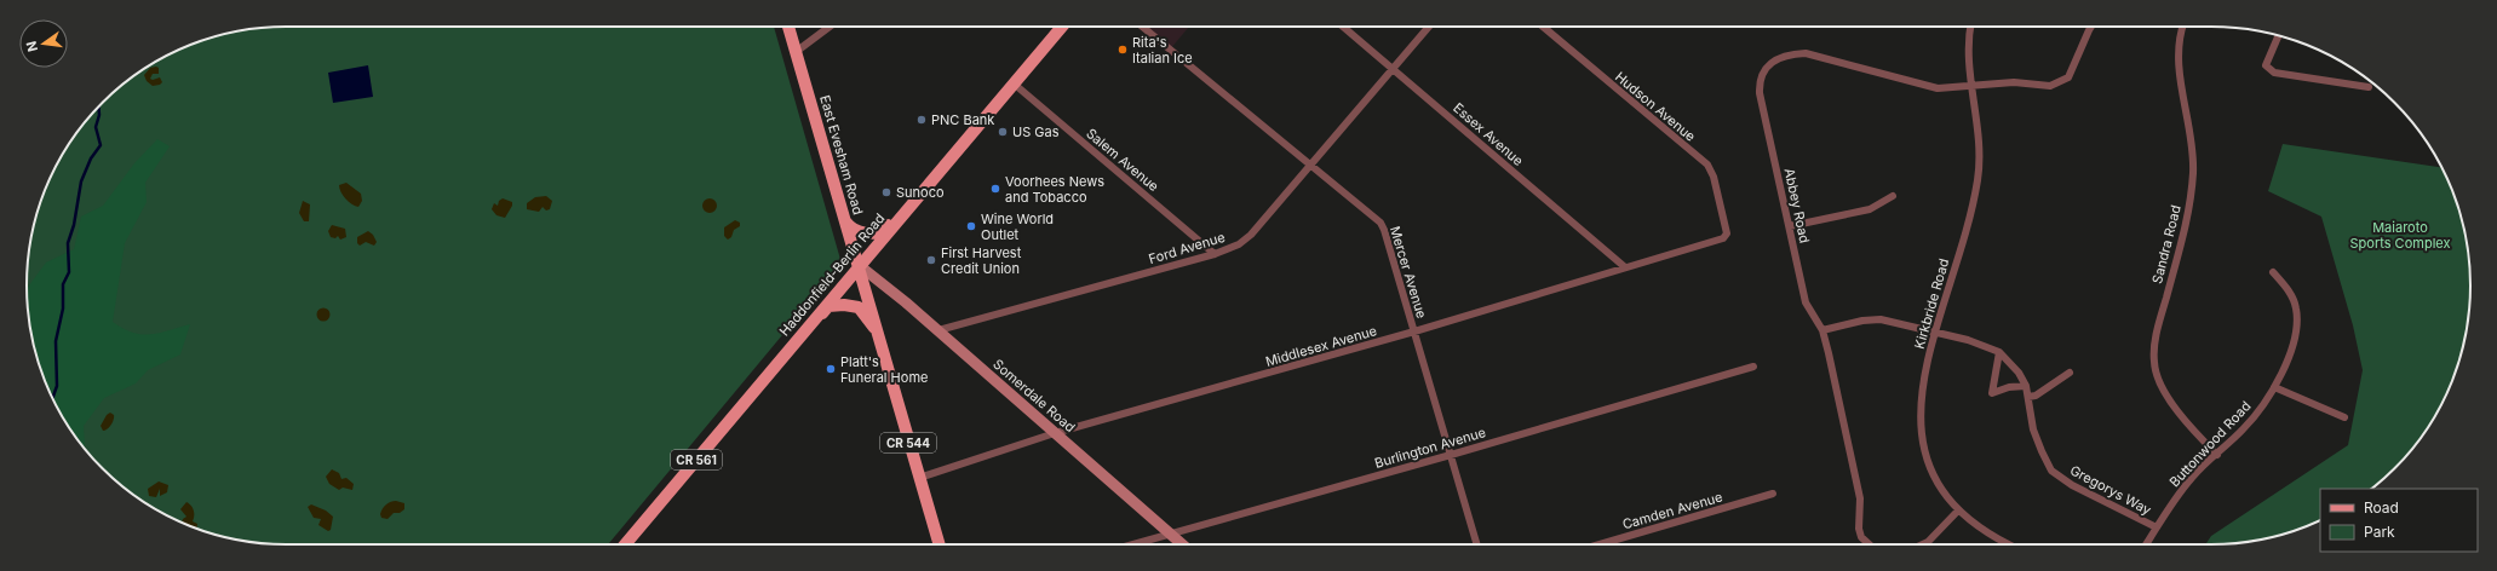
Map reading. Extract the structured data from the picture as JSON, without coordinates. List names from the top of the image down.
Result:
{
  "streets": {
    "main road": [
      "East Evesham Road",
      "Haddonfield-Berlin Road",
      "Somerdale Road",
      "CR 544",
      "CR 561"
    ],
    "street": [
      "Hudson Avenue",
      "Essex Avenue",
      "Salem Avenue",
      "Abbey Road",
      "Sandra Road",
      "Ford Avenue",
      "Mercer Avenue",
      "Kirkbride Road",
      "Middlesex Avenue",
      "Buttonwood Road",
      "Burlington Avenue",
      "Gregorys Way",
      "Camden Avenue"
    ]
  },
  "crossings": [
    ["Hudson Avenue", "Middlesex Avenue"],
    ["Essex Avenue", "Ford Avenue"],
    ["Essex Avenue", "Middlesex Avenue"],
    ["East Evesham Road", "Haddonfield-Berlin Road"],
    ["East Evesham Road", "Middlesex Avenue"],
    ["East Evesham Road", "Somerdale Road"],
    ["Salem Avenue", "Ford Avenue"],
    ["Salem Avenue", "Haddonfield-Berlin Road"],
    ["Abbey Road", "Kirkbride Road"],
    ["Abbey Road", "Gregorys Way"],
    ["Sandra Road", "Buttonwood Road"],
    ["Ford Avenue", "Mercer Avenue"],
    ["Ford Avenue", "Somerdale Road"],
    ["Mercer Avenue", "Middlesex Avenue"],
    ["Mercer Avenue", "Burlington Avenue"],
    ["Haddonfield-Berlin Road", "Somerdale Road"],
    ["Kirkbride Road", "Gregorys Way"],
    ["Middlesex Avenue", "Somerdale Road"],
    ["Somerdale Road", "Burlington Avenue"],
    ["Buttonwood Road", "Gregorys Way"]
  ],
  "parks": ["Maiaroto Sports Complex"],
  "places": [
    "Rita's Italian Ice",
    "PNC Bank",
    "US Gas",
    "Voorhees News and Tobacco",
    "Sunoco",
    "Wine World Outlet",
    "First Harvest Credit Union",
    "Platt's Funeral Home"
  ],
  "legend": ["Road", "Park"],
  "north": "left"
}
